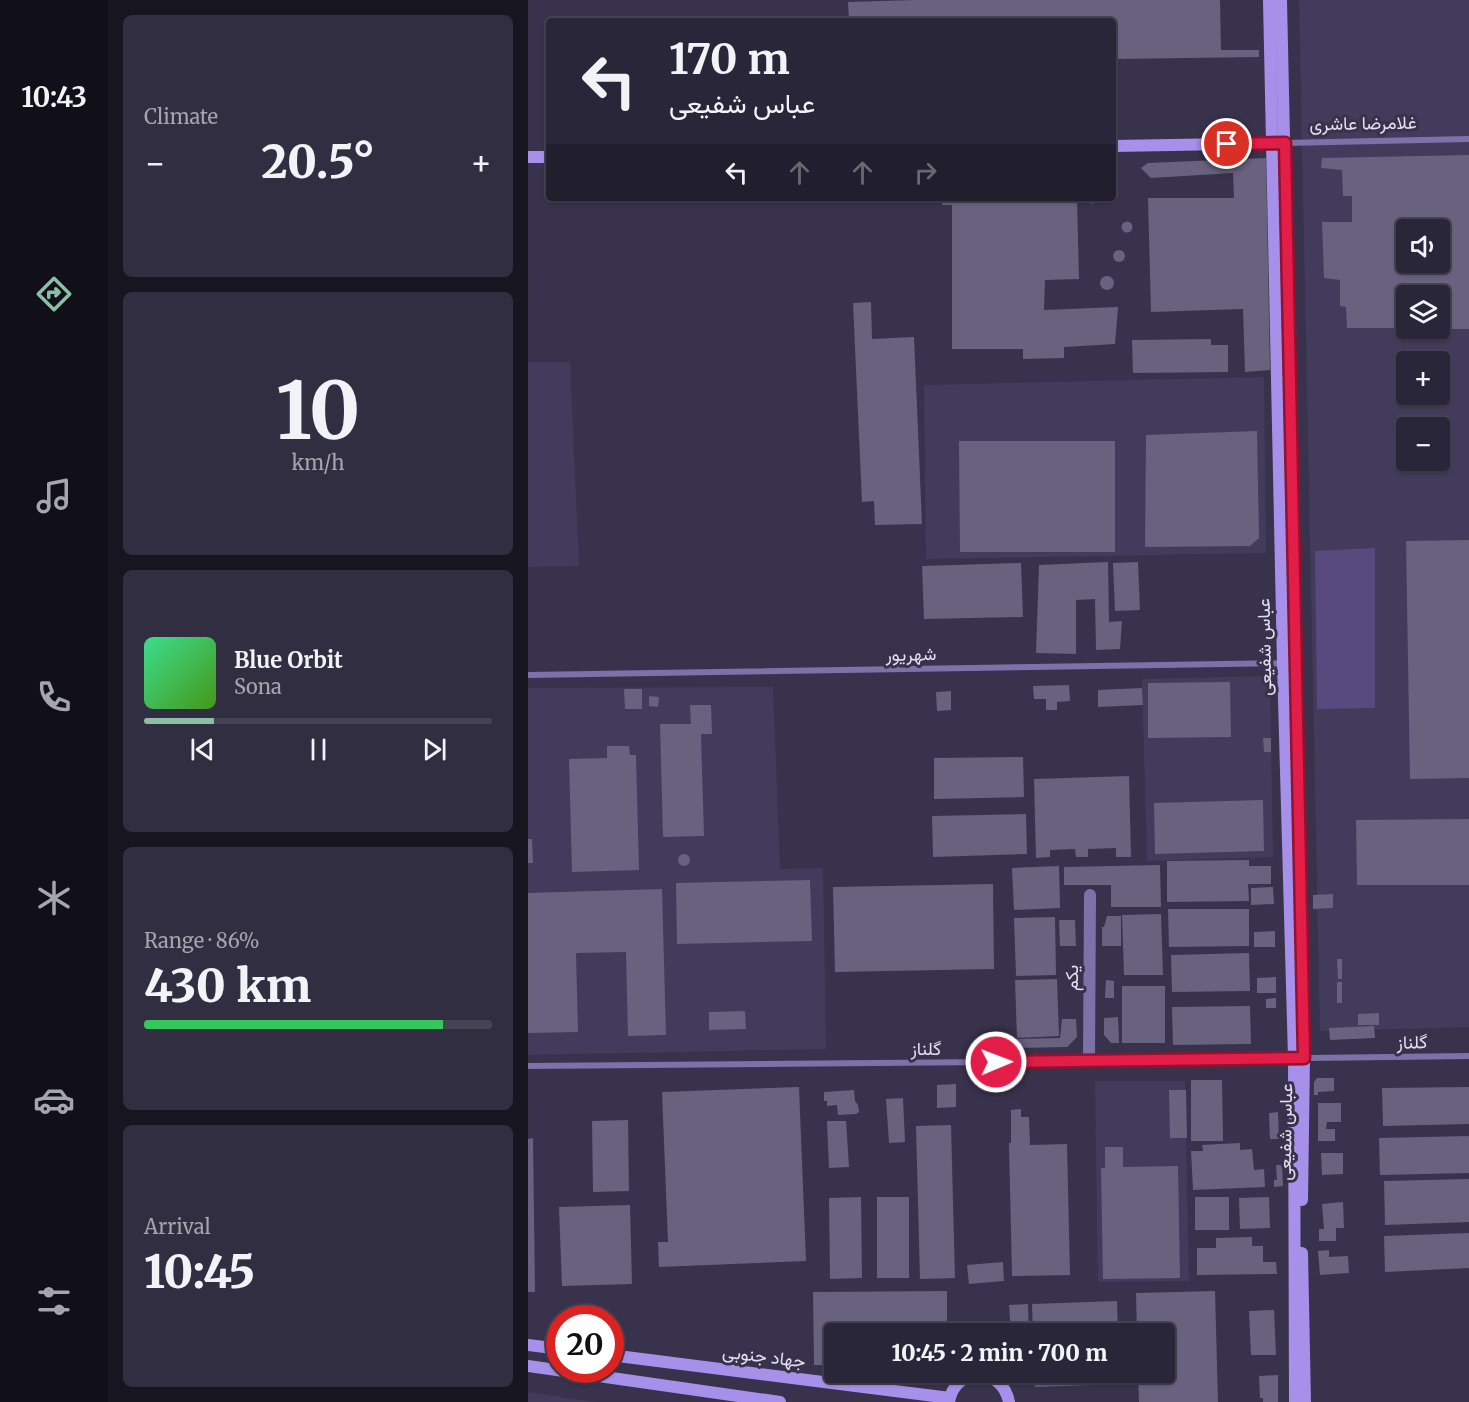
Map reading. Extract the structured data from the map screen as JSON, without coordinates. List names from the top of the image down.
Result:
{
  "streets": {
    "main road": ["غلامرضا عاشری", "عباس شفیعی", "جهاد جنوبی"],
    "street": ["یکم"],
    "lane": ["شهریور", "گلناز"]
  },
  "crossings": [
    ["غلامرضا عاشری", "عباس شفیعی"],
    ["عباس شفیعی", "شهریور"],
    ["عباس شفیعی", "گلناز"],
    ["یکم", "گلناز"]
  ],
  "page": {
    "tabs": "10:43",
    "tile": [
      "Climate",
      ["10", "km/h"],
      ["Range · 86%", "430 km"],
      ["Arrival", "10:45"]
    ],
    "turn": ["170 m", "عباس شفیعی"],
    "heat": ["−", "20.5°", "+"],
    "map_buttons": ["+", "−"],
    "song": ["Blue Orbit", "Sona"],
    "limit": "20",
    "trip": "10:45 · 2 min · 700 m"
  }
}
